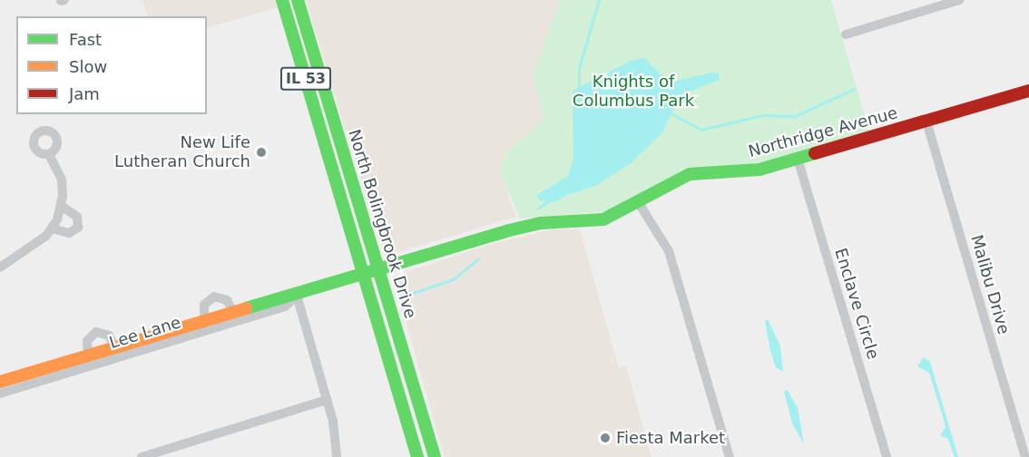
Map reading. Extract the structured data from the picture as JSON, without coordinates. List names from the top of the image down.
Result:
{
  "streets": {
    "street": [
      "IL 53",
      "Northridge Avenue",
      "North Bolingbrook Drive",
      "Malibu Drive",
      "Enclave Circle",
      "Lee Lane"
    ]
  },
  "crossings": [
    ["Northridge Avenue", "North Bolingbrook Drive"],
    ["Northridge Avenue", "Malibu Drive"],
    ["Northridge Avenue", "Enclave Circle"],
    ["Northridge Avenue", "Lee Lane"],
    ["North Bolingbrook Drive", "Lee Lane"]
  ],
  "parks": ["Knights of Columbus Park"],
  "places": ["New Life Lutheran Church", "Fiesta Market"],
  "legend": ["Fast", "Slow", "Jam"]
}
